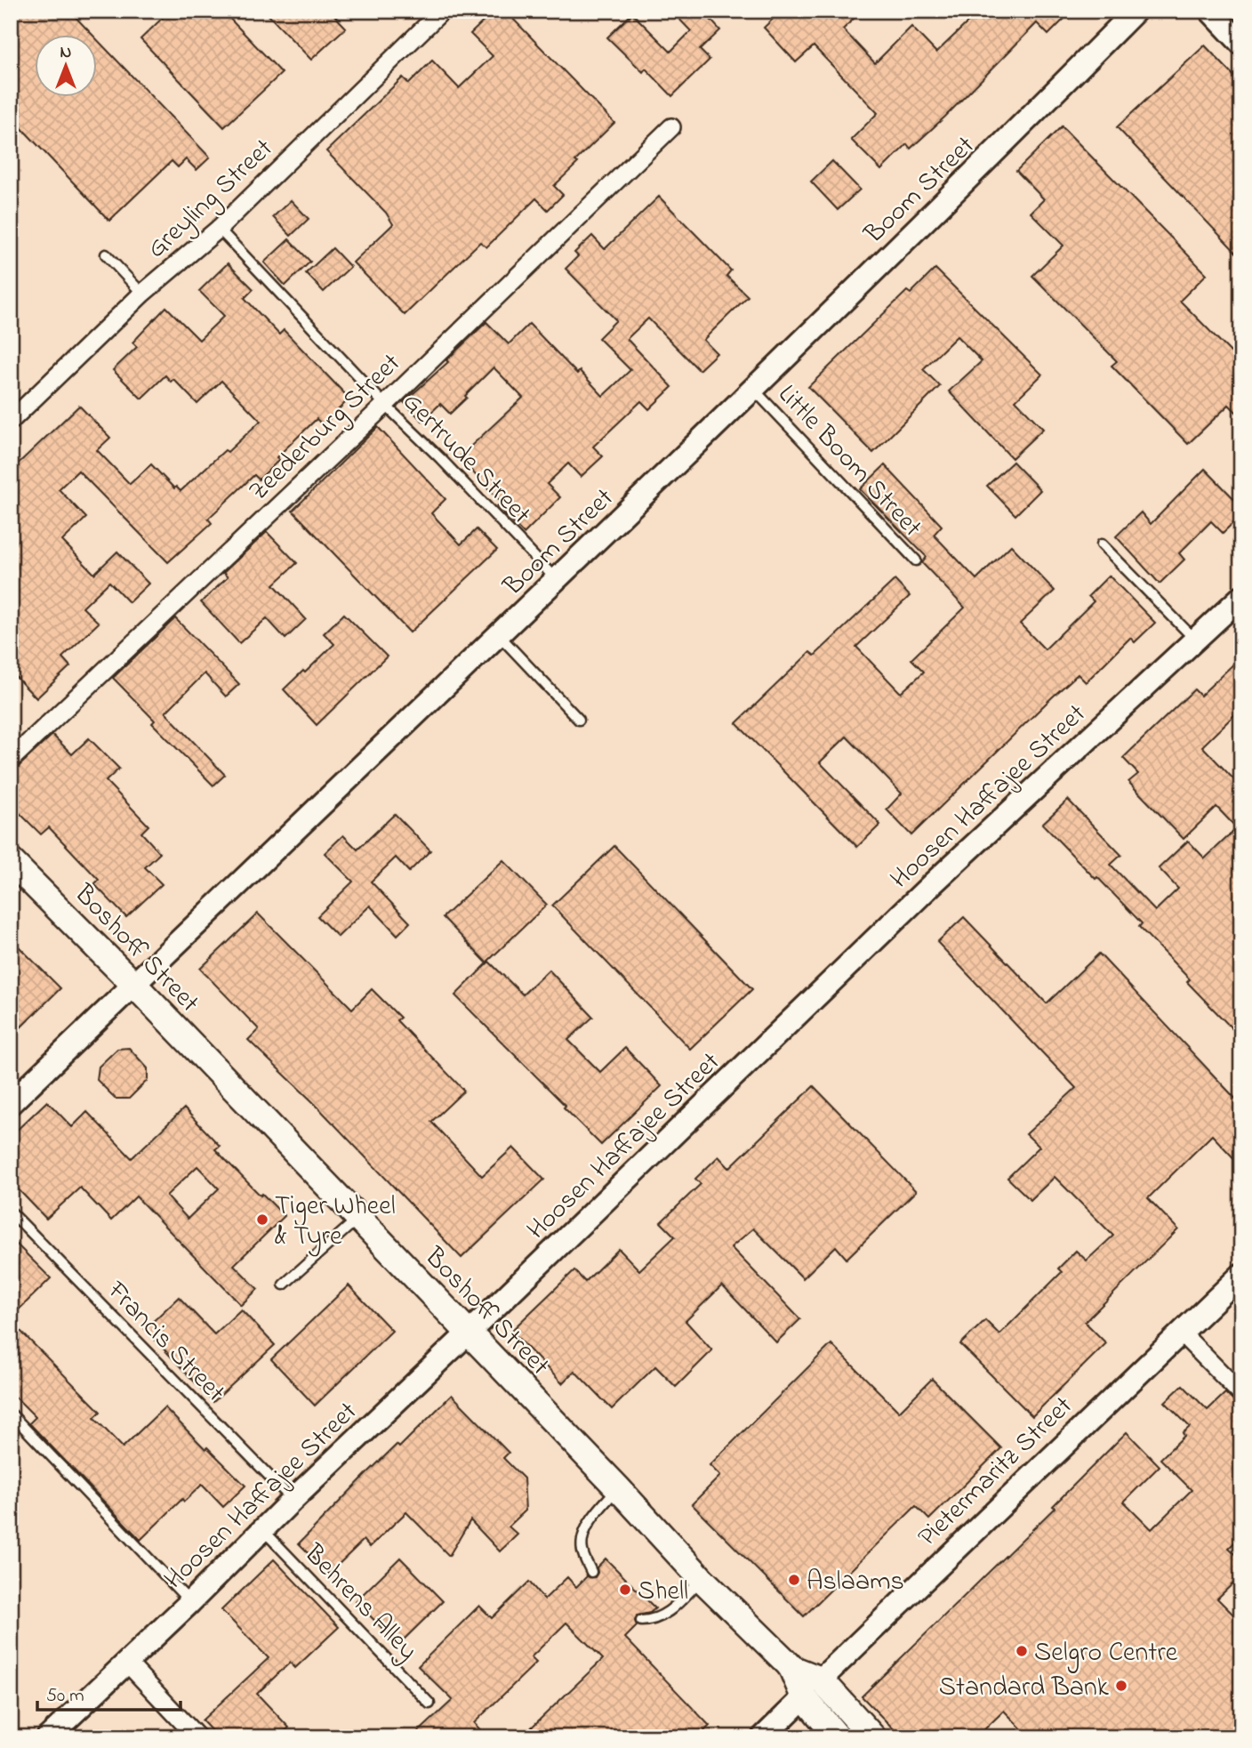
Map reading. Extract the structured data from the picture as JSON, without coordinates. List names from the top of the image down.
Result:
{
  "streets": {
    "main road": ["Boshoff Street"],
    "street": [
      "Boom Street",
      "Greyling Street",
      "Zeederburg Street",
      "Hoosen Haffajee Street",
      "Pietermaritz Street"
    ],
    "lane": [
      "Gertrude Street",
      "Little Boom Street",
      "Francis Street",
      "Behrens Alley"
    ]
  },
  "crossings": [
    ["Boom Street", "Gertrude Street"],
    ["Boom Street", "Little Boom Street"],
    ["Boom Street", "Boshoff Street"],
    ["Greyling Street", "Gertrude Street"],
    ["Zeederburg Street", "Gertrude Street"],
    ["Hoosen Haffajee Street", "Boshoff Street"],
    ["Hoosen Haffajee Street", "Francis Street"],
    ["Hoosen Haffajee Street", "Behrens Alley"],
    ["Boshoff Street", "Pietermaritz Street"]
  ],
  "places": [
    "Tiger Wheel & Tyre",
    "Aslaams",
    "Shell",
    "Selgro Centre",
    "Standard Bank"
  ],
  "scale_bar": "50 m",
  "north": "top"
}
